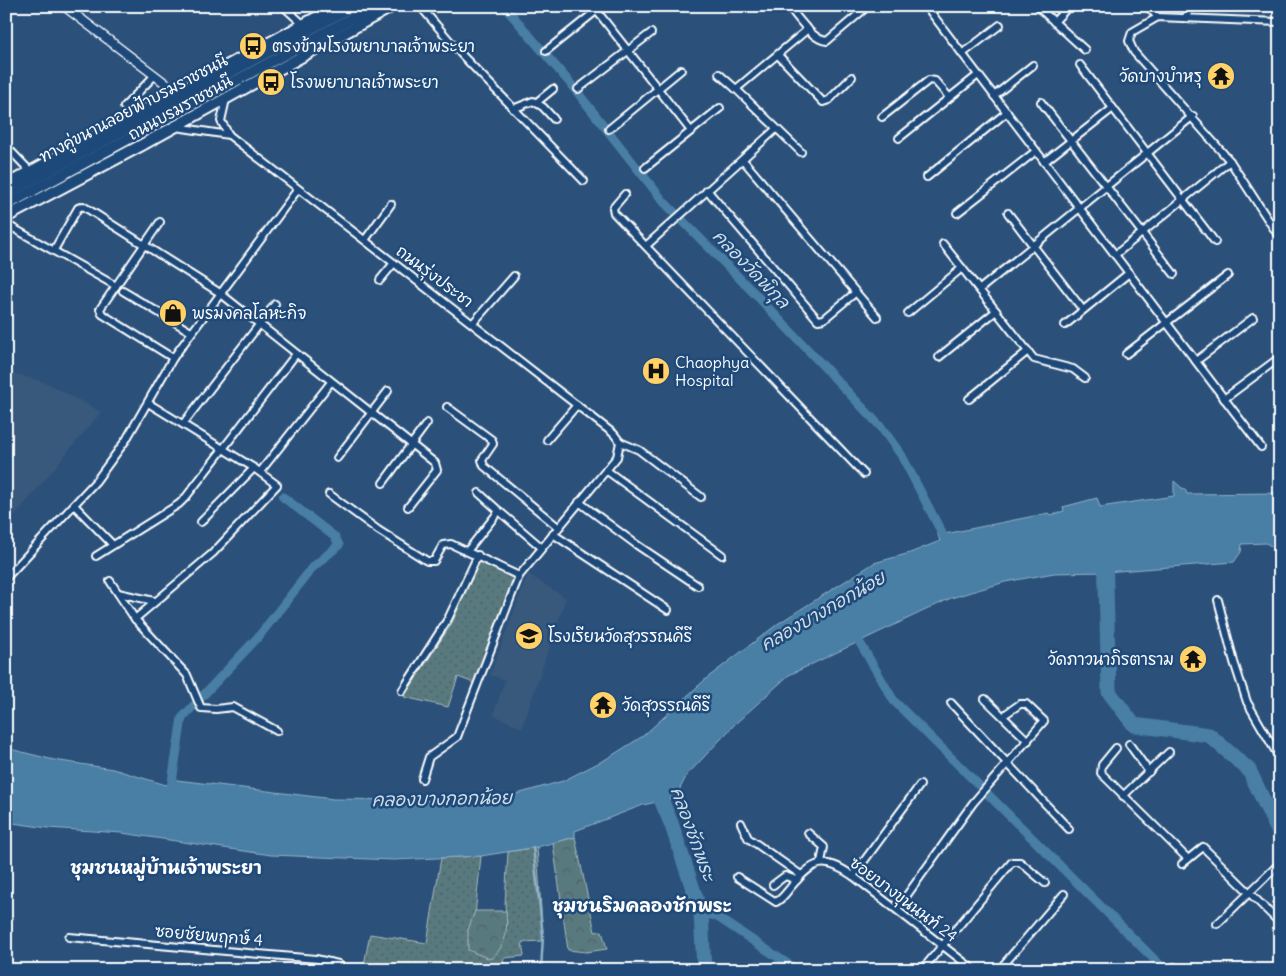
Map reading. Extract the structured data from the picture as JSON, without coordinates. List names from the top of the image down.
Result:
{
  "streets": {
    "main road": ["ถนนบรมราชชนนี", "ทางคู่ขนานลอยฟ้าบรมราชชนนี"],
    "street": ["ถนนรุ่งประชา", "ซอยบางขุนนนท์ 24", "ซอยชัยพฤกษ์ 4"]
  },
  "crossings": [
    ["ถนนบรมราชชนนี", "ถนนรุ่งประชา"]
  ],
  "districts": ["ชุมชนหมู่บ้านเจ้าพระยา", "ชุมชนริมคลองชักพระ"],
  "water": ["คลองวัดพิกุล", "คลองบางกอกน้อย", "คลองชักพระ"],
  "places": {
    "bus stop": ["ตรงข้ามโรงพยาบาลเจ้าพระยา", "โรงพยาบาลเจ้าพระยา"],
    "temple": ["วัดบางบำหรุ", "วัดภาวนาภิรตาราม", "วัดสุวรรณคีรี"],
    "shop": ["พรมงคลโลหะกิจ"],
    "hospital": ["Chaophya Hospital"],
    "school or university": ["โรงเรียนวัดสุวรรณคีรี"]
  }
}
